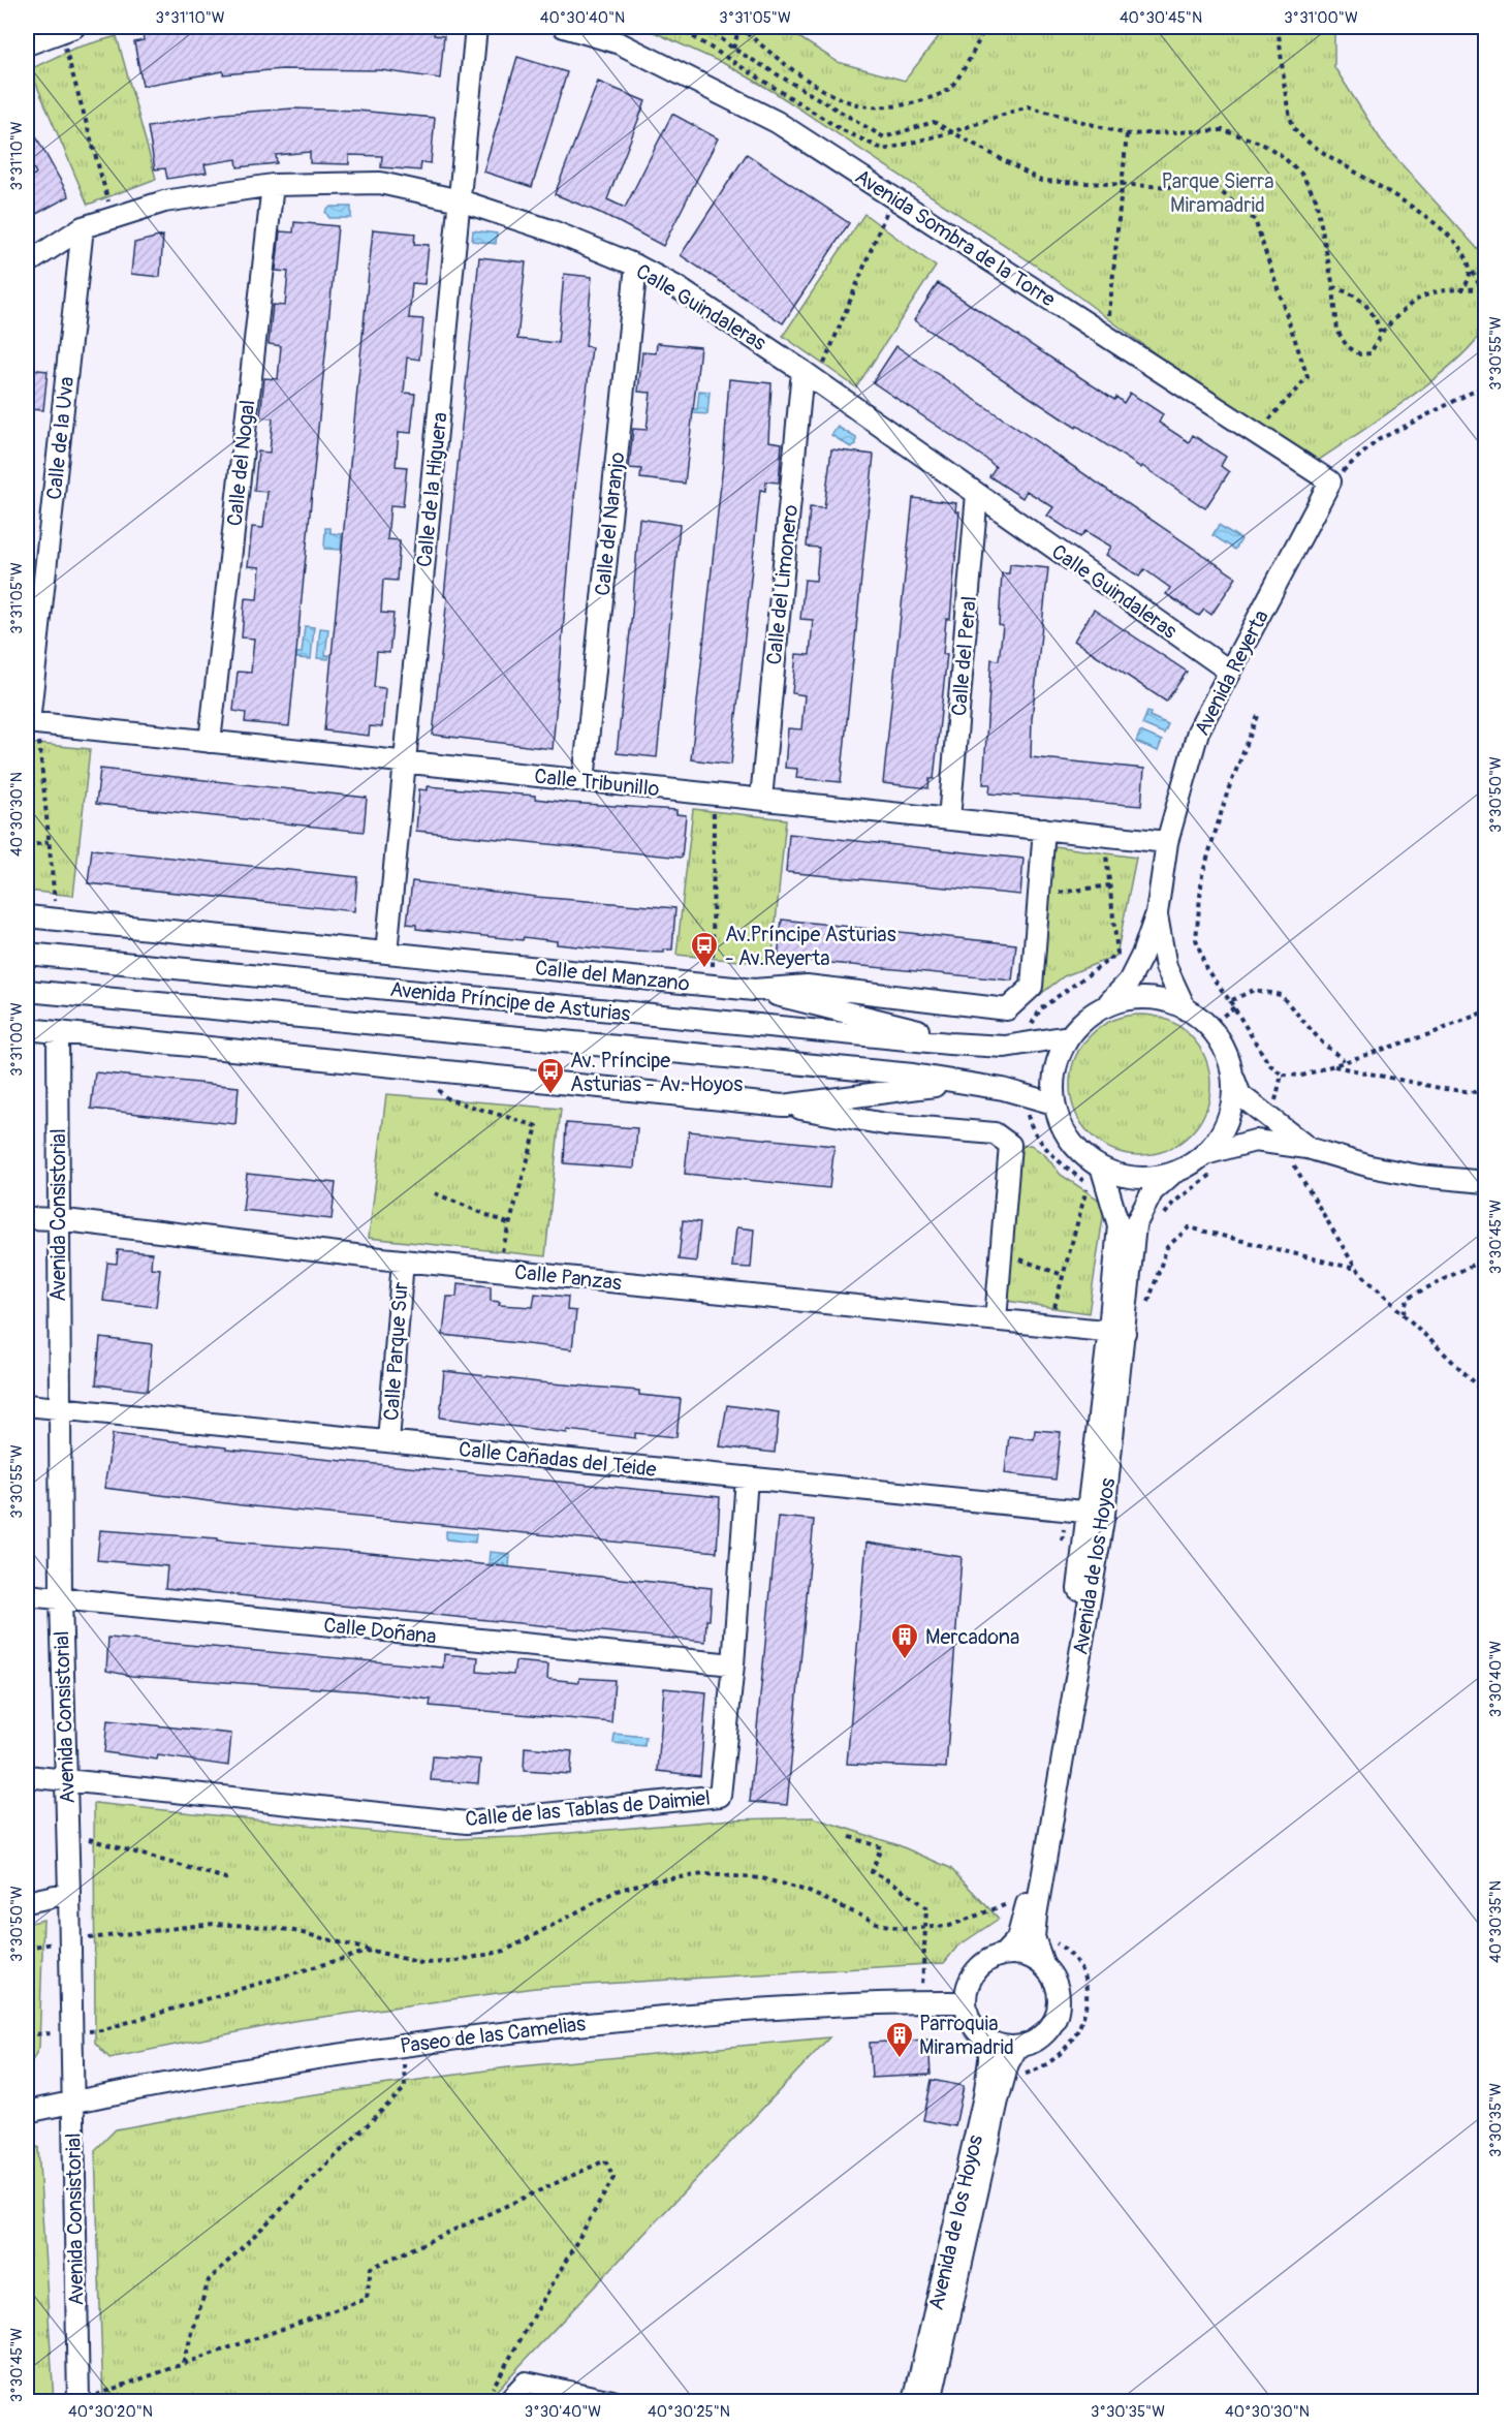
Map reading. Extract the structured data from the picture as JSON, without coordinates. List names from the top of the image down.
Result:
{
  "streets": {
    "street": [
      "Avenida Sombra de la Torre",
      "Calle Guindaleras",
      "Calle de la Uva",
      "Calle del Nogal",
      "Calle de la Higuera",
      "Calle del Naranjo",
      "Calle del Limonero",
      "Calle del Peral",
      "Avenida Reyerta",
      "Calle Tribunillo",
      "Calle del Manzano",
      "Avenida Príncipe de Asturias",
      "Avenida Consistorial",
      "Calle Panzas",
      "Calle Parque Sur",
      "Calle Cañadas del Teide",
      "Avenida de los Hoyos",
      "Calle Doñana",
      "Calle de las Tablas de Daimiel",
      "Paseo de las Camelias"
    ]
  },
  "crossings": [
    ["Avenida Sombra de la Torre", "Avenida Reyerta"],
    ["Calle Guindaleras", "Calle de la Uva"],
    ["Calle Guindaleras", "Calle del Nogal"],
    ["Calle Guindaleras", "Calle de la Higuera"],
    ["Calle Guindaleras", "Calle del Naranjo"],
    ["Calle Guindaleras", "Calle del Limonero"],
    ["Calle Guindaleras", "Calle del Peral"],
    ["Calle Guindaleras", "Avenida Reyerta"],
    ["Calle de la Uva", "Calle Tribunillo"],
    ["Calle del Nogal", "Calle Tribunillo"],
    ["Calle de la Higuera", "Calle Tribunillo"],
    ["Calle de la Higuera", "Calle del Manzano"],
    ["Calle del Naranjo", "Calle Tribunillo"],
    ["Calle del Limonero", "Calle Tribunillo"],
    ["Calle del Peral", "Calle Tribunillo"],
    ["Avenida Reyerta", "Calle Tribunillo"],
    ["Avenida Reyerta", "Avenida Príncipe de Asturias"],
    ["Avenida Reyerta", "Avenida de los Hoyos"],
    ["Calle Tribunillo", "Calle del Manzano"],
    ["Calle del Manzano", "Avenida Príncipe de Asturias"],
    ["Avenida Príncipe de Asturias", "Avenida Consistorial"],
    ["Avenida Príncipe de Asturias", "Calle Panzas"],
    ["Avenida Príncipe de Asturias", "Avenida de los Hoyos"],
    ["Avenida Consistorial", "Calle Panzas"],
    ["Avenida Consistorial", "Calle Cañadas del Teide"],
    ["Avenida Consistorial", "Calle Doñana"],
    ["Avenida Consistorial", "Calle de las Tablas de Daimiel"],
    ["Avenida Consistorial", "Paseo de las Camelias"],
    ["Calle Panzas", "Calle Parque Sur"],
    ["Calle Panzas", "Avenida de los Hoyos"],
    ["Calle Parque Sur", "Calle Cañadas del Teide"],
    ["Calle Cañadas del Teide", "Avenida de los Hoyos"],
    ["Calle Cañadas del Teide", "Calle de las Tablas de Daimiel"],
    ["Avenida de los Hoyos", "Paseo de las Camelias"],
    ["Calle Doñana", "Calle de las Tablas de Daimiel"]
  ],
  "parks": ["Parque Sierra Miramadrid"],
  "places": {
    "bus stop": ["Av.Príncipe Asturias - Av.Reyerta", "Av. Príncipe Asturias - Av. Hoyos"],
    "building": ["Mercadona", "Parroquia Miramadrid"]
  },
  "coordinates": [
    "3°31'10\"W",
    "40°30'40\"N",
    "3°31'05\"W",
    "40°30'45\"N",
    "3°31'00\"W",
    "3°30'55\"W",
    "3°30'50\"W",
    "40°30'30\"N",
    "3°30'45\"W",
    "3°30'40\"W",
    "40°30'35\"N",
    "3°30'35\"W",
    "40°30'20\"N",
    "40°30'25\"N"
  ]
}
